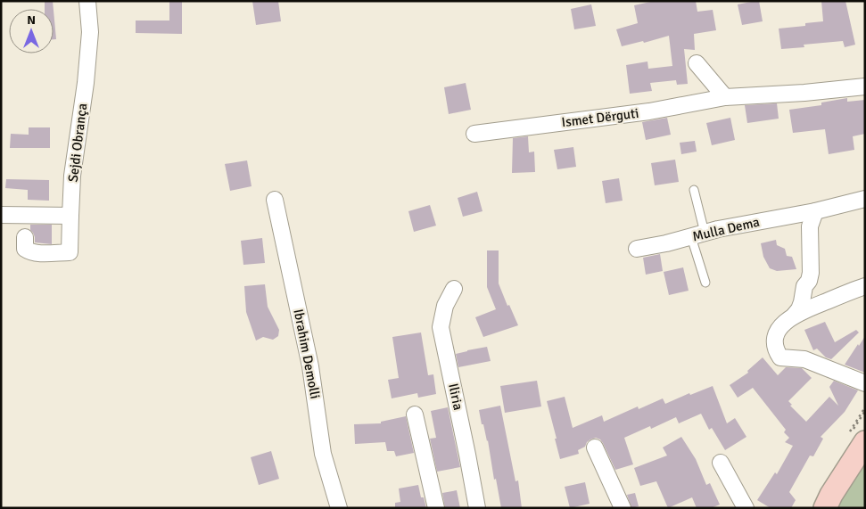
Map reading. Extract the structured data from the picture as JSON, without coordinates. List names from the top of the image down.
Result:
{
  "streets": {
    "street": [
      "Ismet Dërguti",
      "Sejdi Obrança",
      "Mulla Dema",
      "Ibrahim Demolli",
      "Iliria"
    ]
  },
  "north": "top"
}
